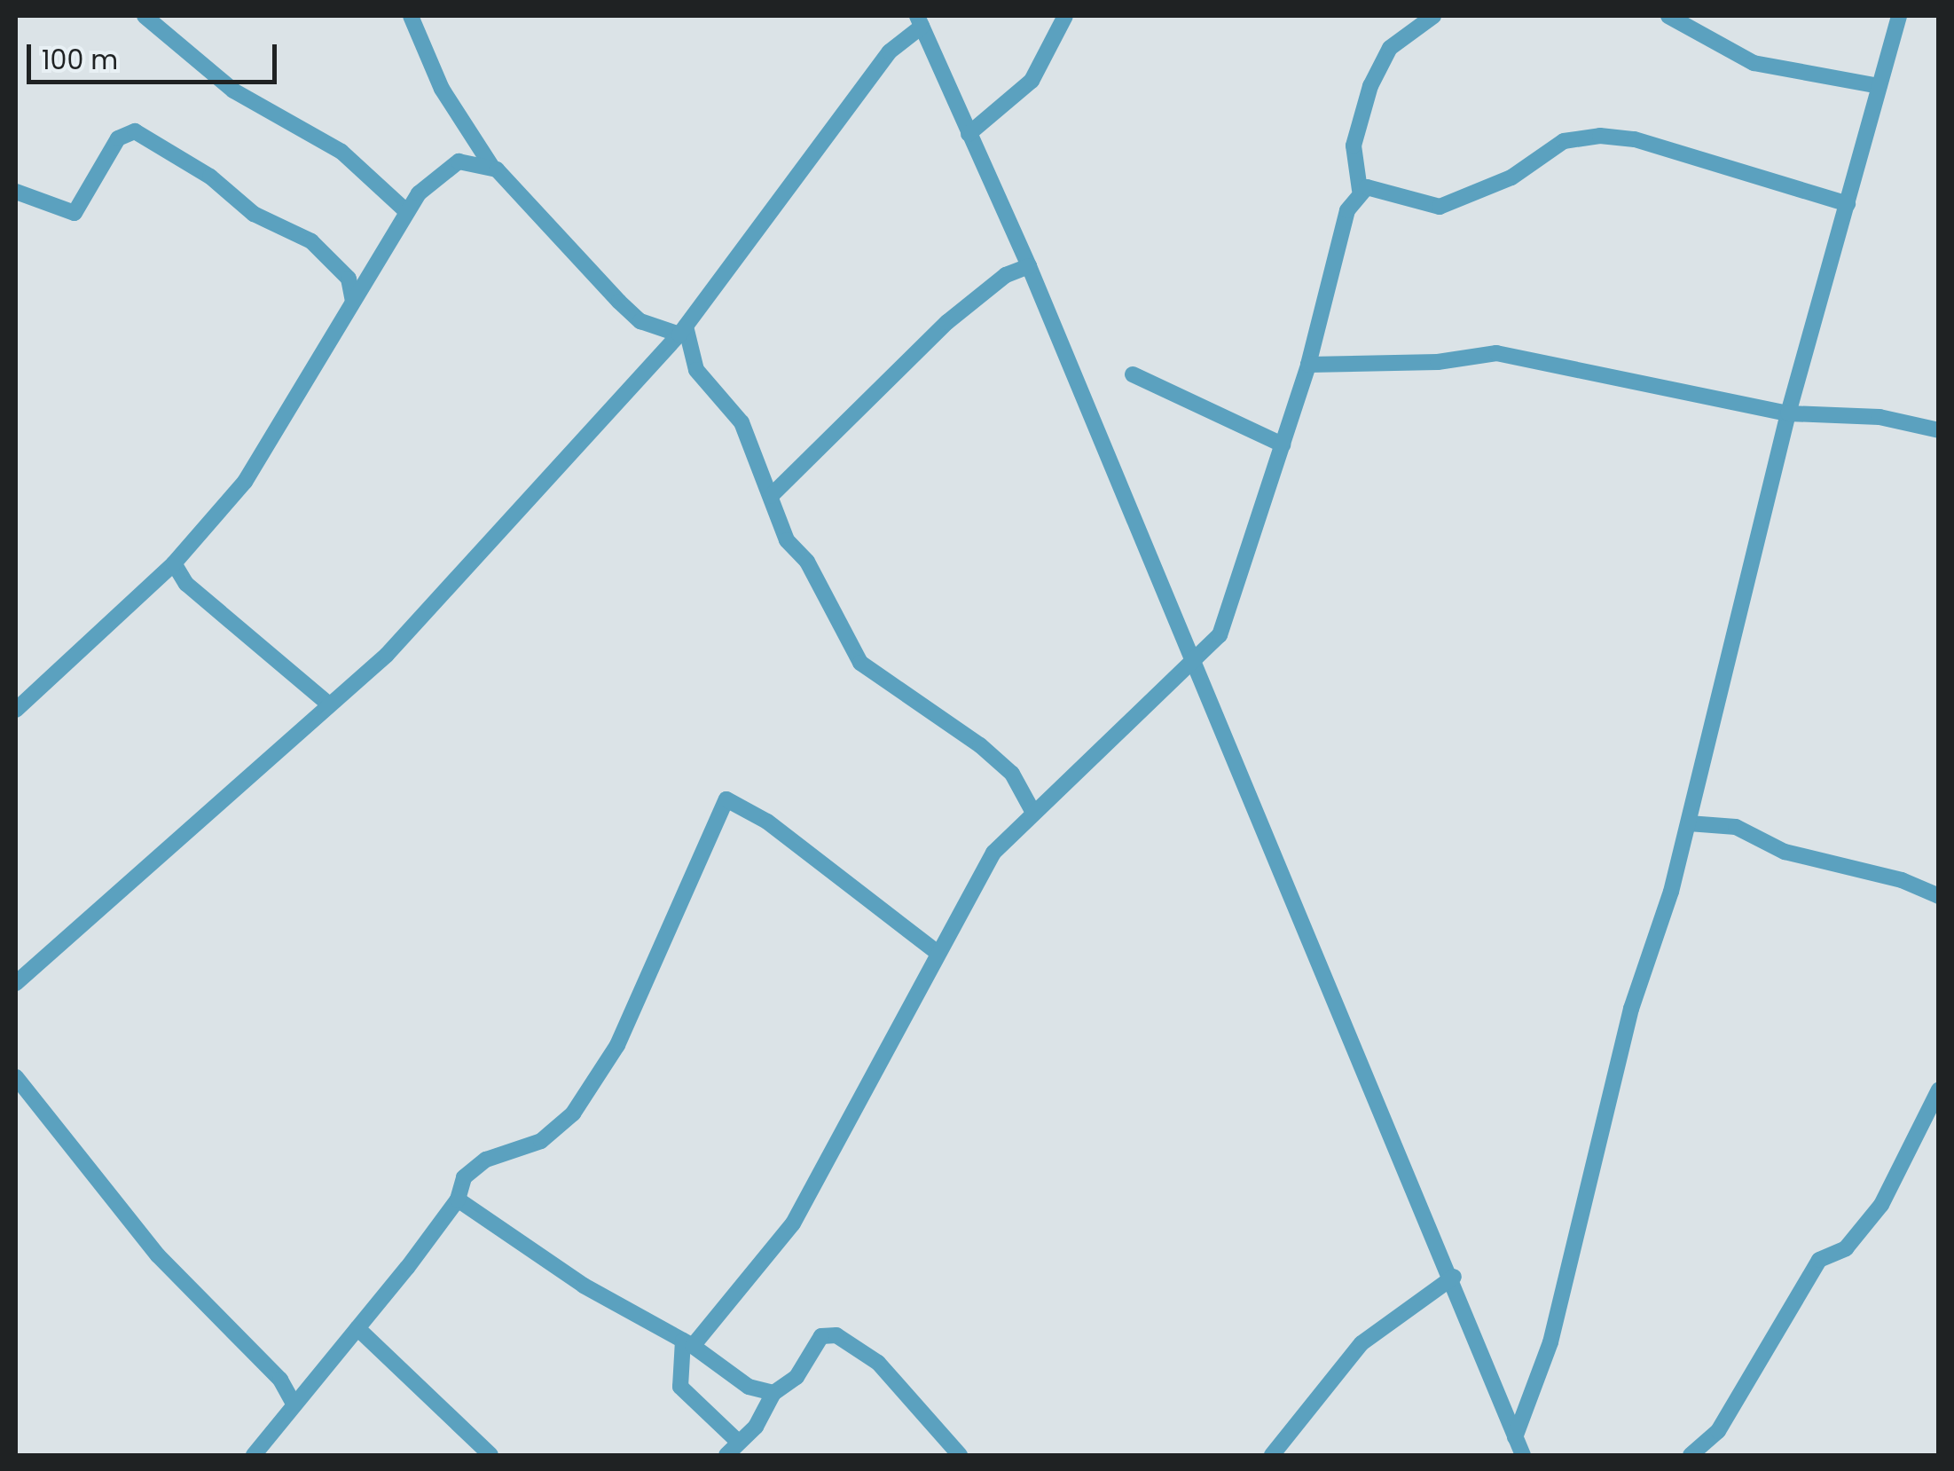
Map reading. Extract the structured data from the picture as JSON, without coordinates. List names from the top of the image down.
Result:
{
  "scale_bar": "100 m"
}
